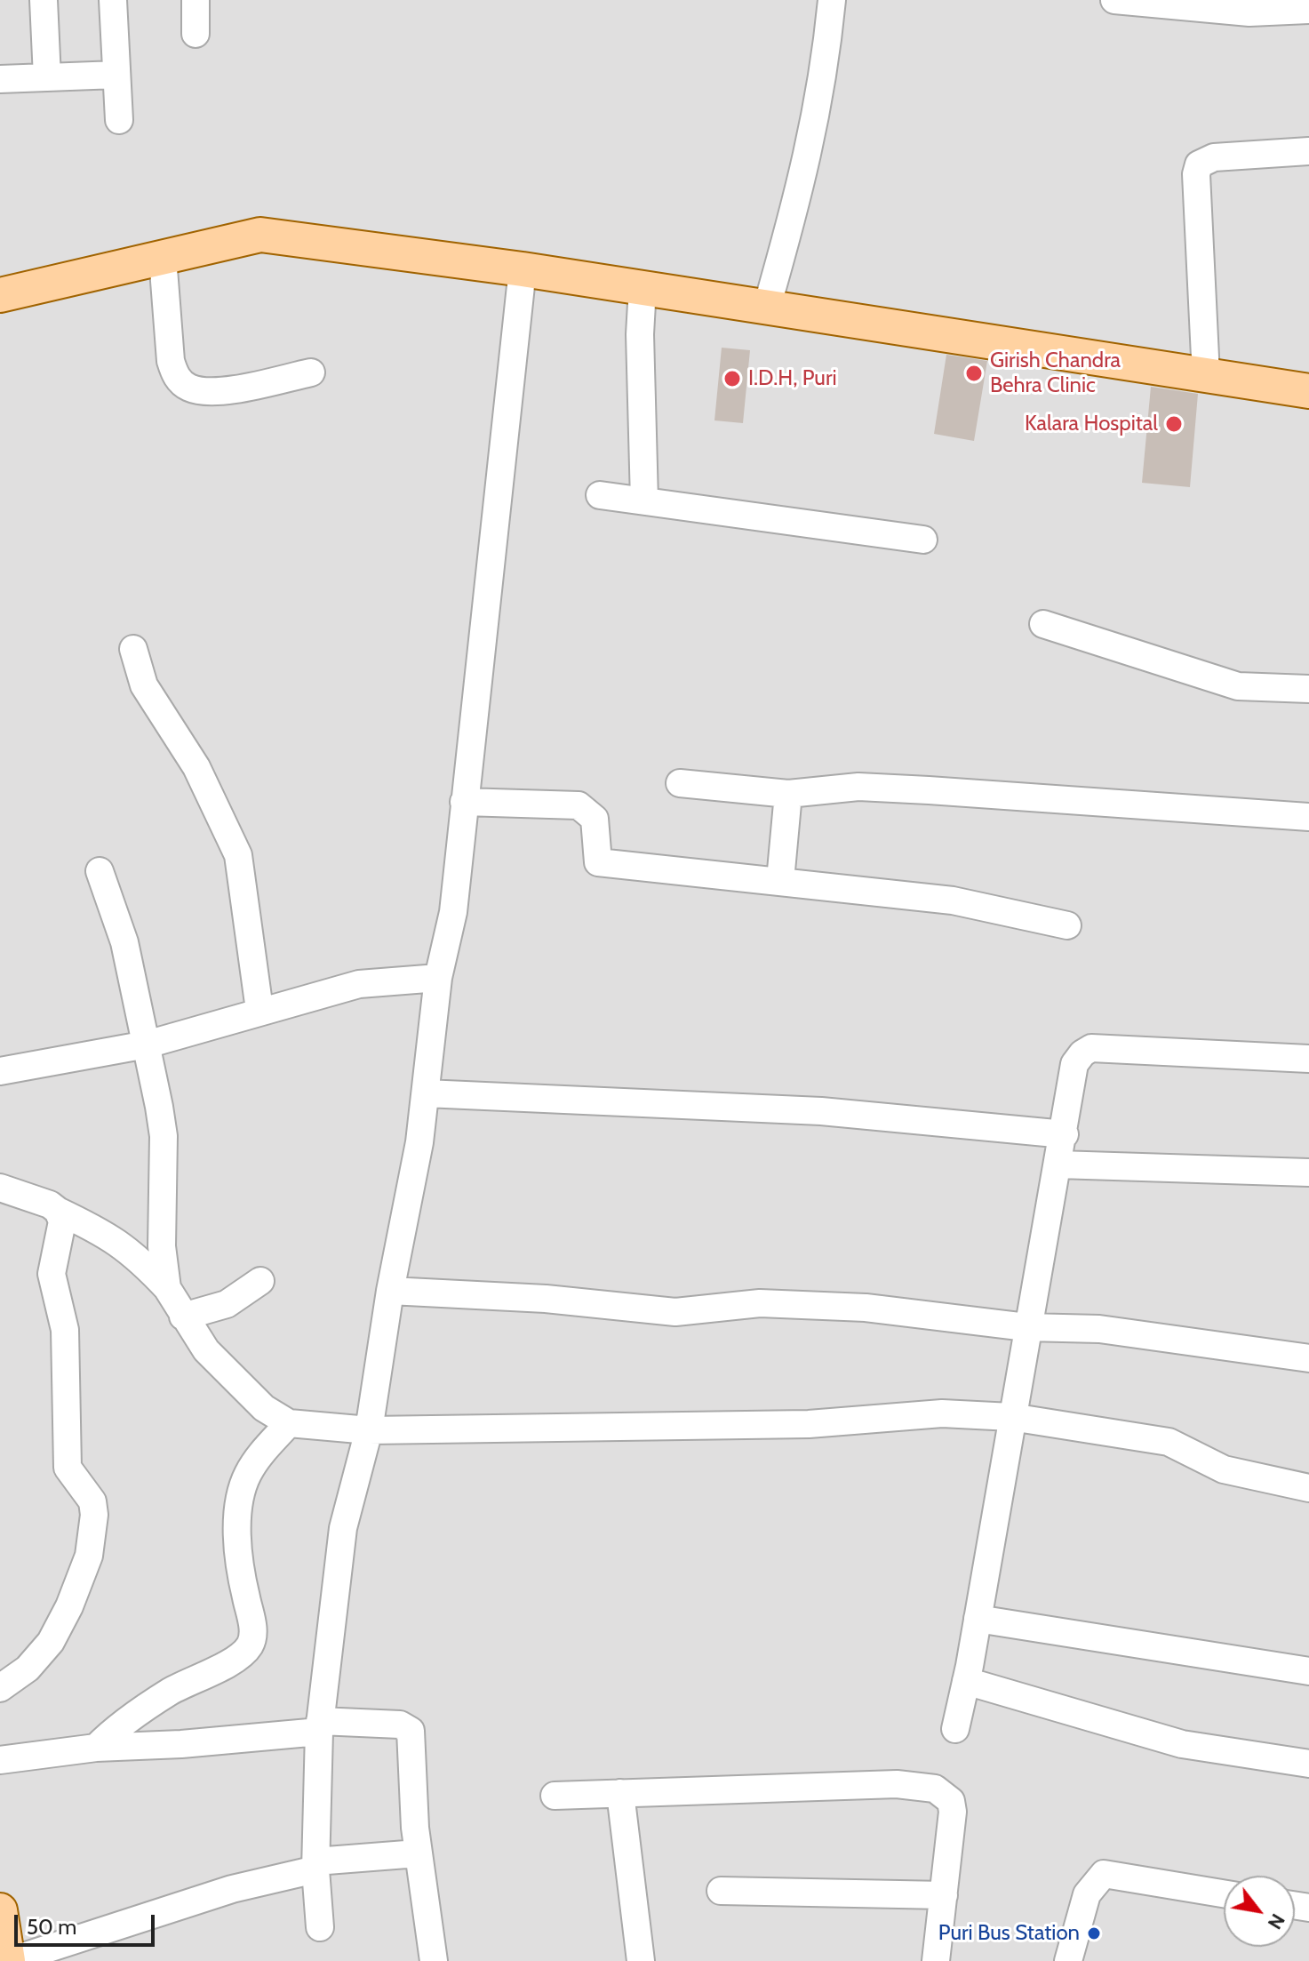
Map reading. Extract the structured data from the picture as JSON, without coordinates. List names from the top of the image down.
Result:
{
  "places": [
    "Girish Chandra Behra Clinic",
    "I.D.H, Puri",
    "Kalara Hospital",
    "Puri Bus Station"
  ],
  "scale_bar": "50 m",
  "north": "bottom right"
}
